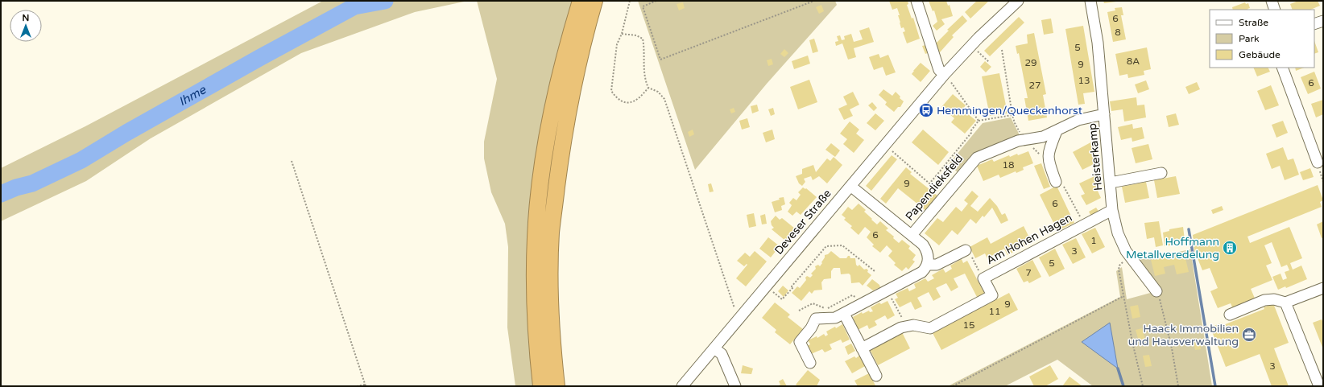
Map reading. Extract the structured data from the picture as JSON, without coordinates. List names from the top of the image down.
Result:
{
  "streets": {
    "street": [
      "Heisterkamp",
      "Papendieksfeld",
      "Deveser Straße",
      "Am Hohen Hagen"
    ]
  },
  "crossings": [
    ["Heisterkamp", "Papendieksfeld"],
    ["Heisterkamp", "Am Hohen Hagen"]
  ],
  "water": ["Ihme"],
  "places": {
    "bus stop": ["Hemmingen/Queckenhorst"],
    "building": ["Hoffmann Metallveredelung"],
    "office": ["Haack Immobilien und Hausverwaltung"]
  },
  "house_numbers": [
    "6",
    "8",
    "5",
    "8A",
    "29",
    "9",
    "13",
    "6",
    "27",
    "18",
    "9",
    "6",
    "6",
    "1",
    "3",
    "5",
    "7",
    "9",
    "11",
    "15",
    "3"
  ],
  "legend": ["Straße", "Park", "Gebäude"],
  "north": "top"
}
